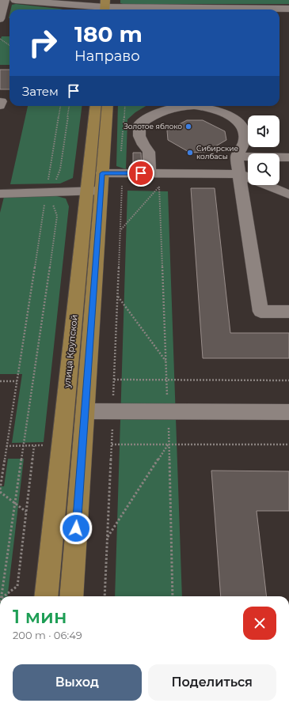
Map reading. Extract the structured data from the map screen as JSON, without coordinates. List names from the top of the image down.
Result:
{
  "streets": {
    "main road": ["улица Крупской"]
  },
  "places": ["Золотое яблоко", "Сибирские колбасы"],
  "page": {
    "turn": ["180 m", "Направо"],
    "then": "Затем",
    "heading": ["1 мин", "200 m · 06:49"],
    "buttons": ["Выход", "Поделиться"]
  }
}
